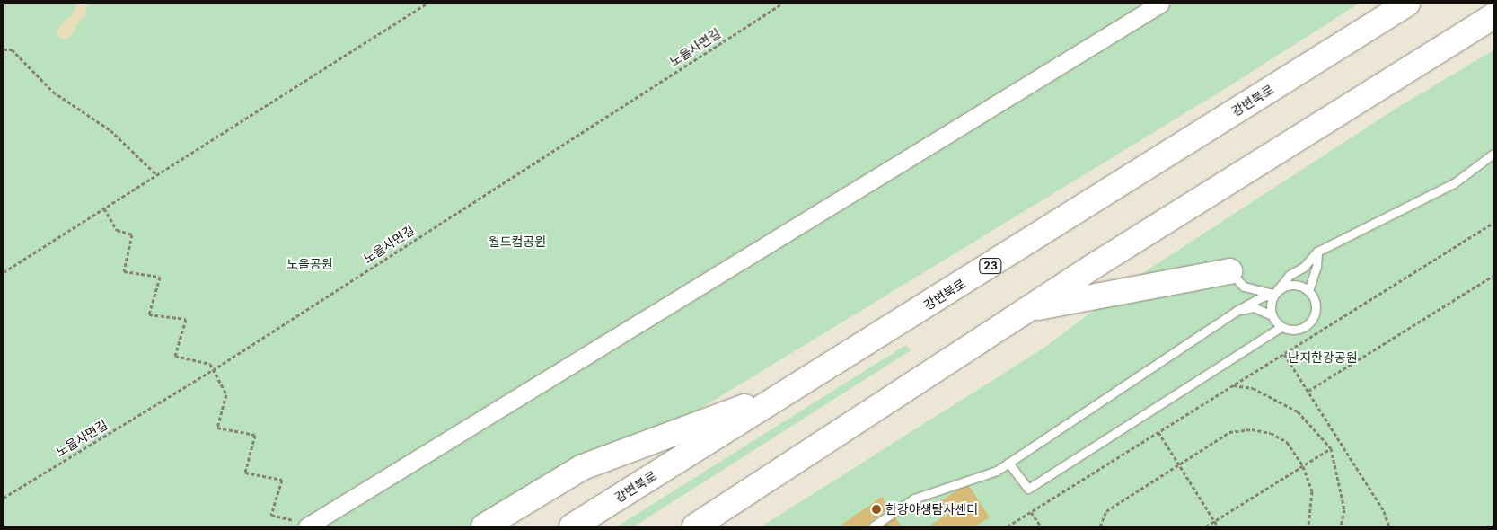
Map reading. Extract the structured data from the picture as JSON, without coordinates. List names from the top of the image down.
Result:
{
  "streets": {
    "highway": ["강변북로", "23"],
    "path": ["노을사면길"]
  },
  "parks": ["월드컵공원", "노을공원", "난지한강공원"],
  "places": ["한강야생탐사센터"]
}
